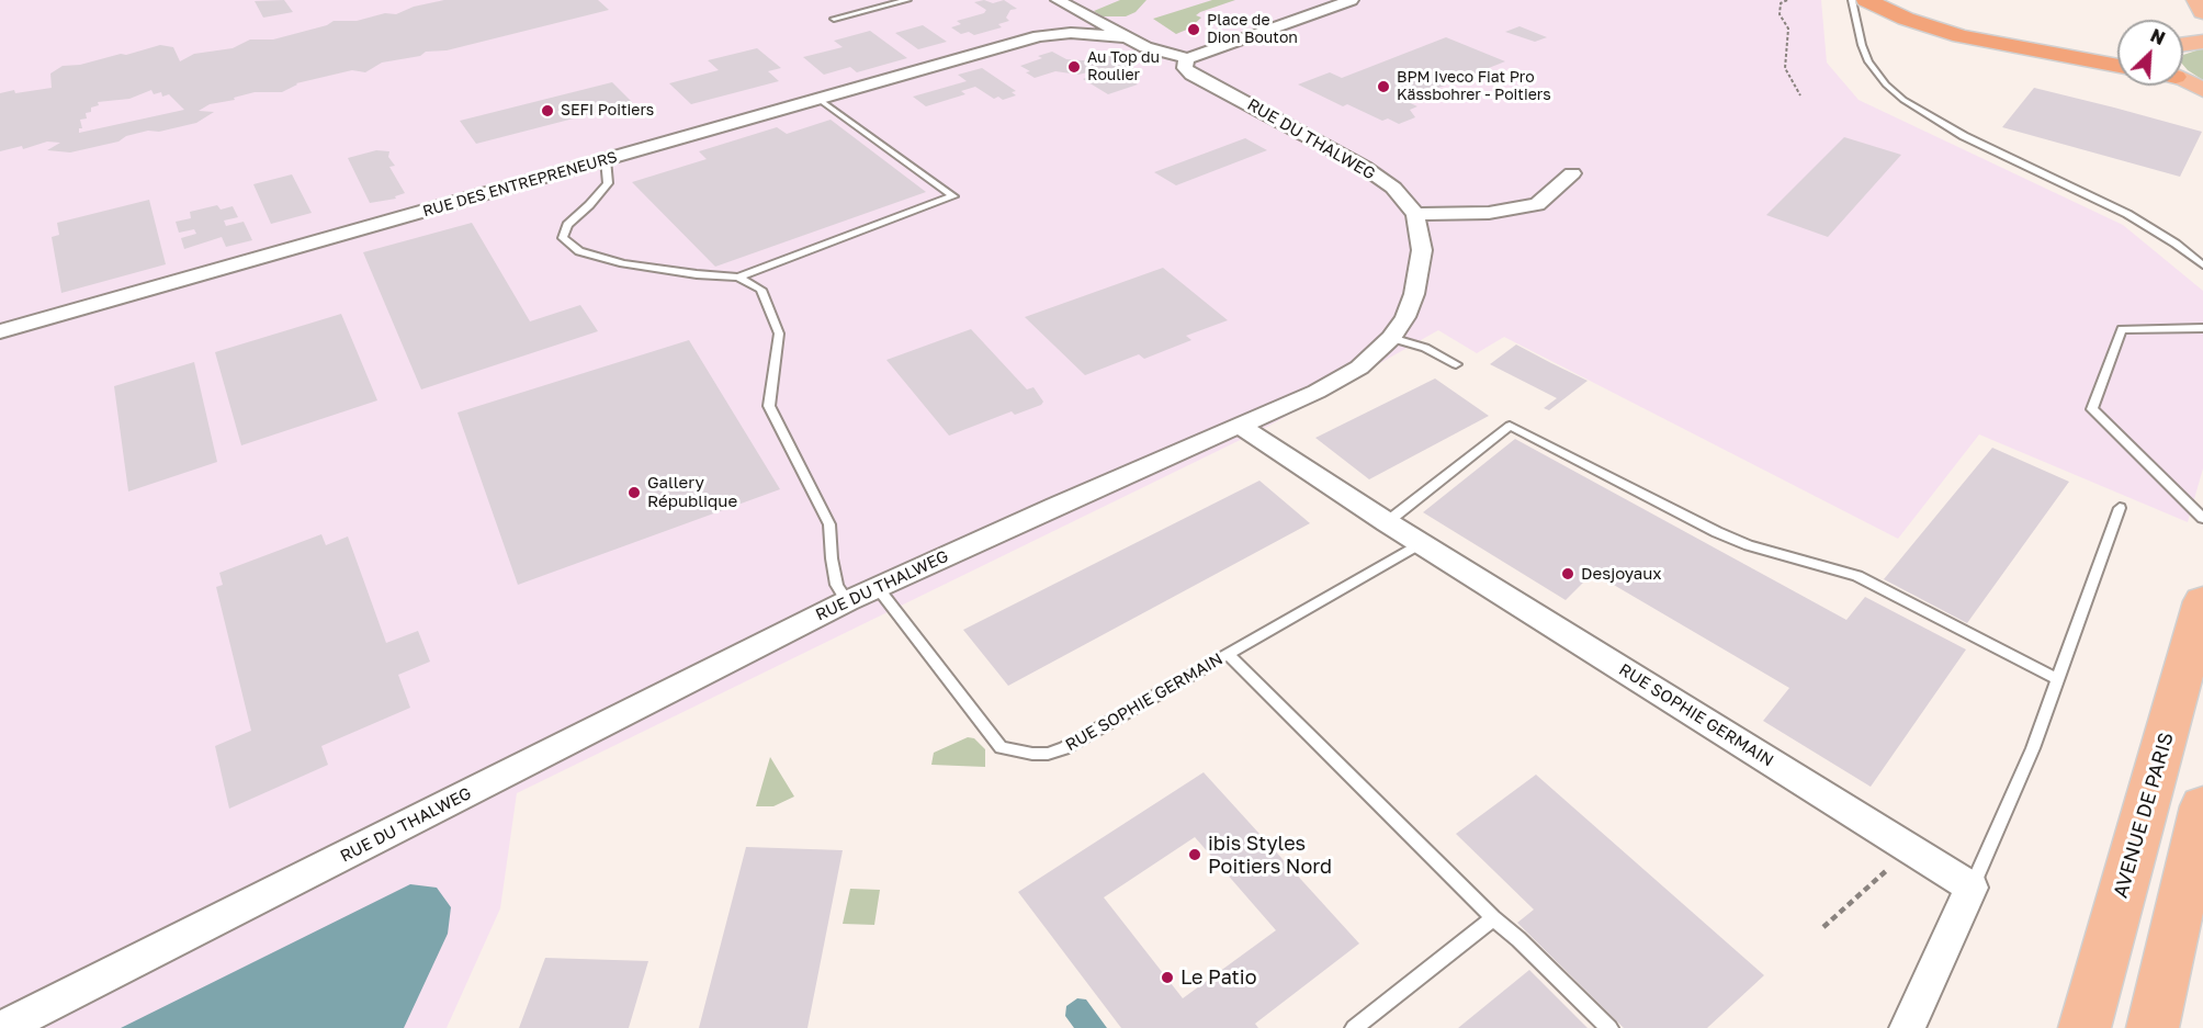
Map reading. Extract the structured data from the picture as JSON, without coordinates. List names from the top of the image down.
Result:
{
  "streets": {
    "main road": ["AVENUE DE PARIS"],
    "street": ["RUE DU THALWEG", "RUE DES ENTREPRENEURS", "RUE SOPHIE GERMAIN"]
  },
  "crossings": [
    ["RUE DU THALWEG", "RUE SOPHIE GERMAIN"]
  ],
  "places": [
    "Place de Dion Bouton",
    "Au Top du Roulier",
    "BPM Iveco Fiat Pro Kässbohrer - Poitiers",
    "SEFI Poitiers",
    "Gallery République",
    "Desjoyaux",
    "ibis Styles Poitiers Nord",
    "Le Patio"
  ],
  "north": "top right"
}
